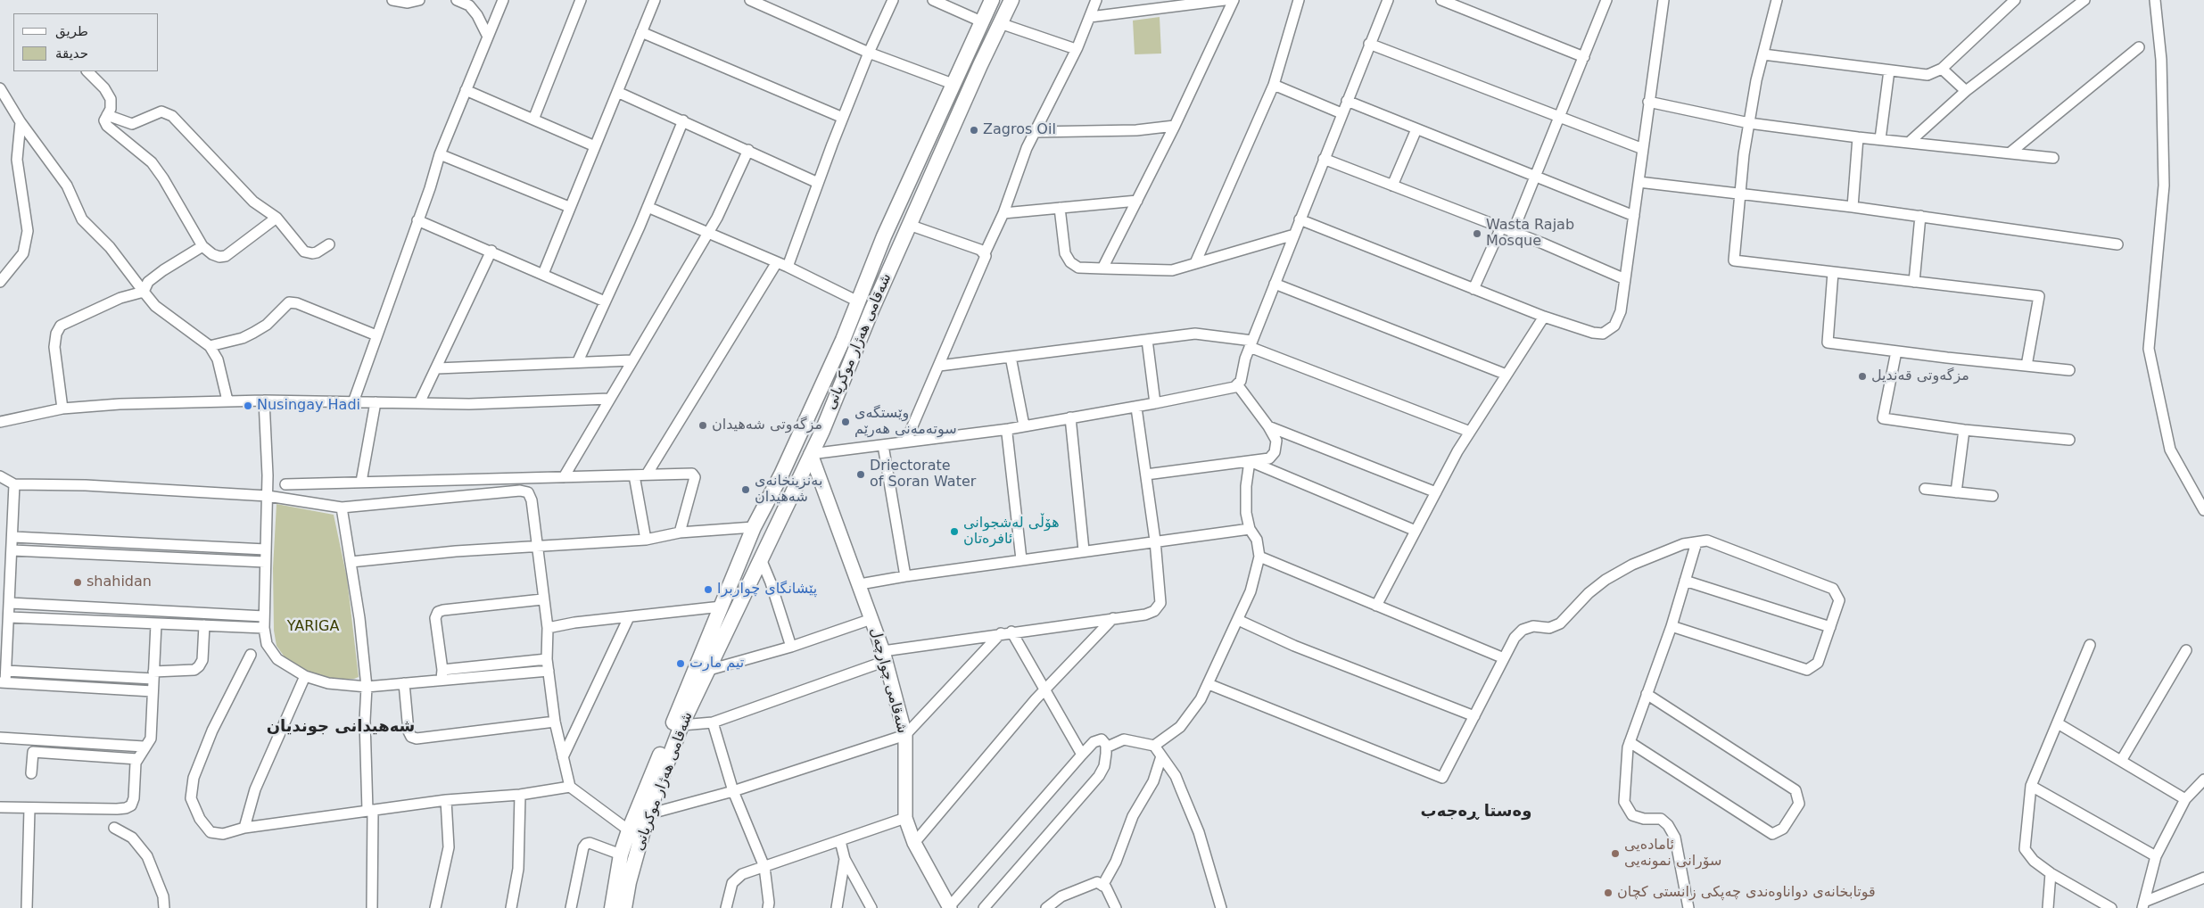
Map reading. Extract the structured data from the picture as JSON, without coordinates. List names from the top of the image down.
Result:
{
  "streets": {
    "highway": ["شەقامی ھەژار موکریانی"],
    "main road": ["شەقامی چوارچەل"]
  },
  "crossings": [
    ["شەقامی ھەژار موکریانی", "شەقامی چوارچەل"]
  ],
  "districts": ["شەھیدانی جوندیان", "وەستا ڕەجەب"],
  "parks": ["YARIGA"],
  "places": [
    "Zagros Oil",
    "Wasta Rajab Mosque",
    "مزگەوتی قەندیل",
    "Nusingay Hadi",
    "وێستگەی سوتەمەنی هەرێم",
    "مزگەوتی شەهیدان",
    "Driectorate of Soran Water",
    "بەنزینخانەی شەهیدان",
    "هۆڵی لەشجوانی ئافرەتان",
    "shahidan",
    "پێشانگای چواربرا",
    "تيم مارت",
    "ئامادەیی سۆرانی نمونەیی",
    "قوتابخانەی دواناوەندی چەپکی زانستی کچان"
  ],
  "legend": ["طريق", "حديقة"]
}
